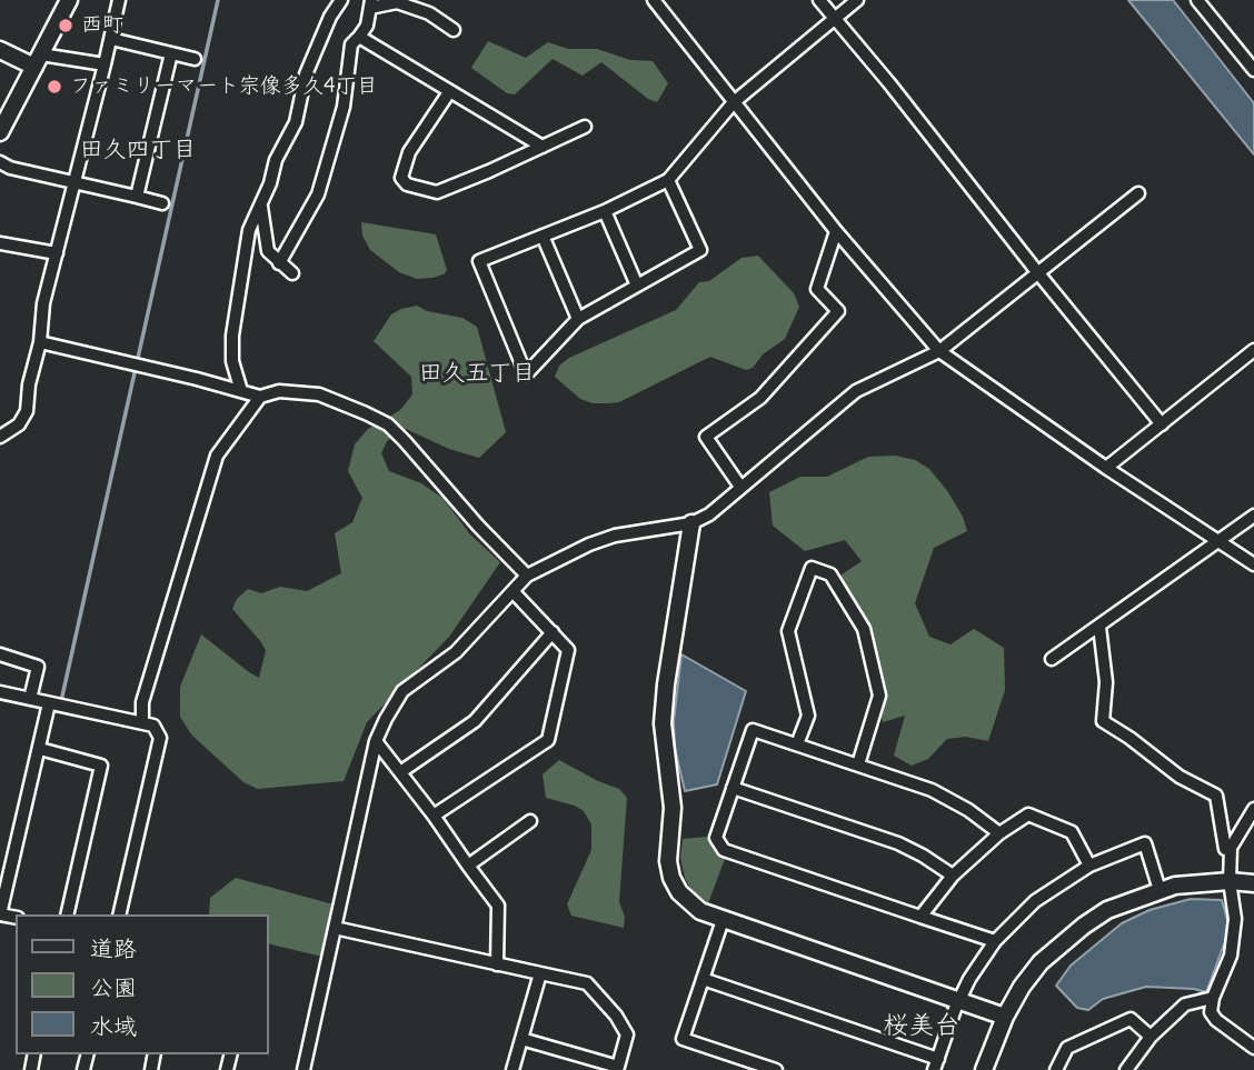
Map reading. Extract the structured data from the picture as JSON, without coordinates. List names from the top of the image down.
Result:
{
  "districts": ["田久四丁目", "田久五丁目", "桜美台"],
  "places": ["西町", "ファミリーマート宗像多久4丁目"],
  "legend": ["道路", "公園", "水域"]
}
